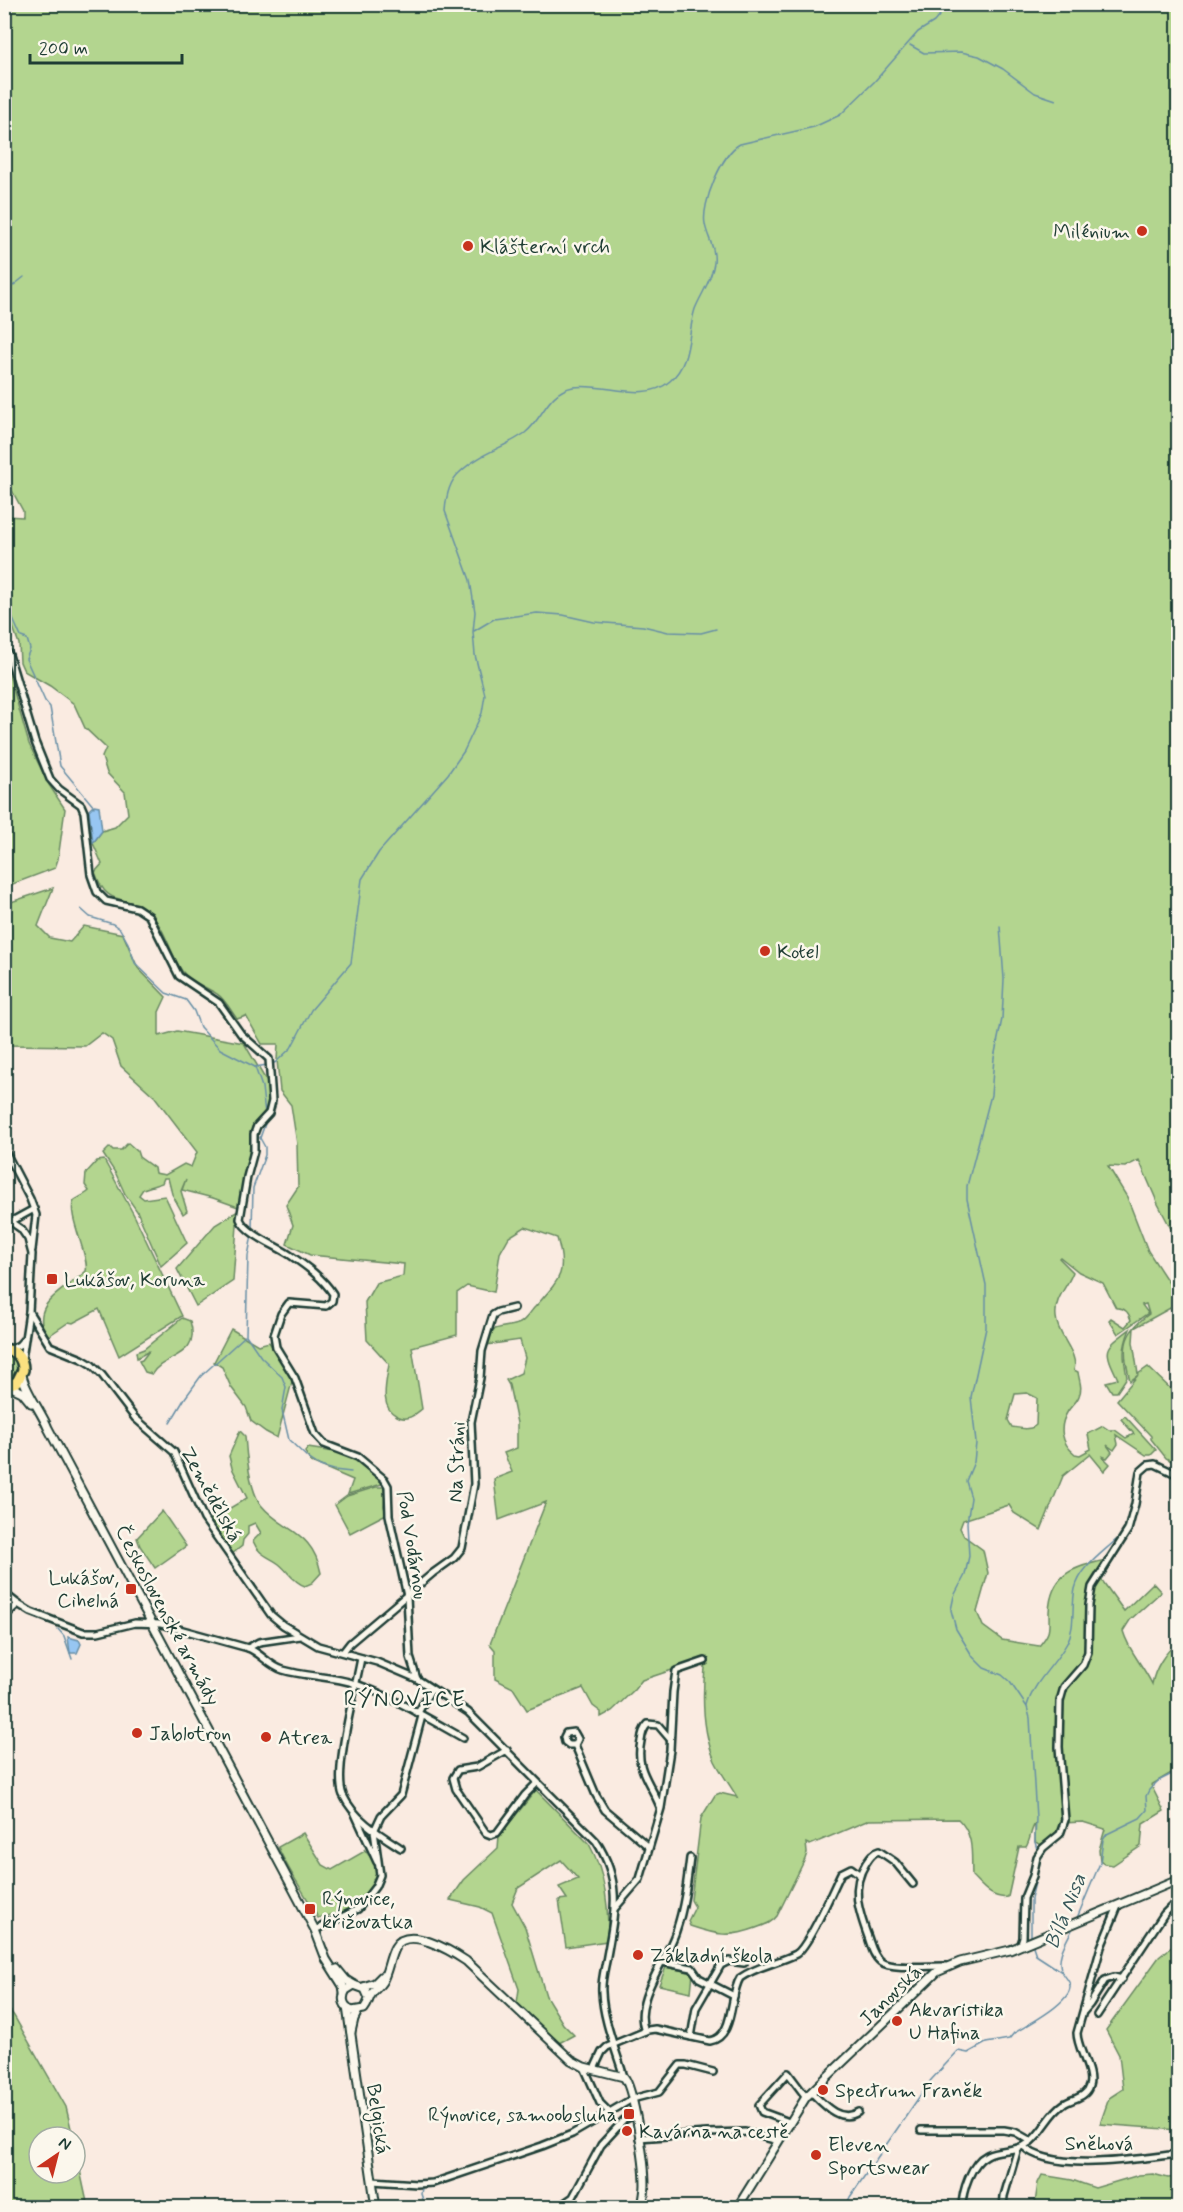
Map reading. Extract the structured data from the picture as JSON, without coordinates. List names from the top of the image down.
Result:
{
  "streets": {
    "main road": ["Československé armády"],
    "street": [
      "Na Stráni",
      "Zemědělská",
      "Pod Vodárnou",
      "Janovská",
      "Belgická",
      "Sněhová"
    ]
  },
  "crossings": [
    ["Na Stráni", "Zemědělská"],
    ["Na Stráni", "Pod Vodárnou"],
    ["Zemědělská", "Pod Vodárnou"],
    ["Zemědělská", "Československé armády"],
    ["Československé armády", "Belgická"]
  ],
  "districts": ["RÝNOVICE"],
  "water": ["Bílá Nisa"],
  "places": {
    "other": [
      "Milénium",
      "Klášterní vrch",
      "Kotel",
      "Jablotron",
      "Atrea",
      "Základní škola",
      "Akvaristika U Hafina",
      "Spectrum Franěk",
      "Kavárna na cestě",
      "Eleven Sportswear"
    ],
    "transit": [
      "Lukášov, Koruna",
      "Lukášov, Cihelná",
      "Rýnovice, křižovatka",
      "Rýnovice, samoobsluha"
    ]
  },
  "scale_bar": "200 m",
  "north": "top right"
}
